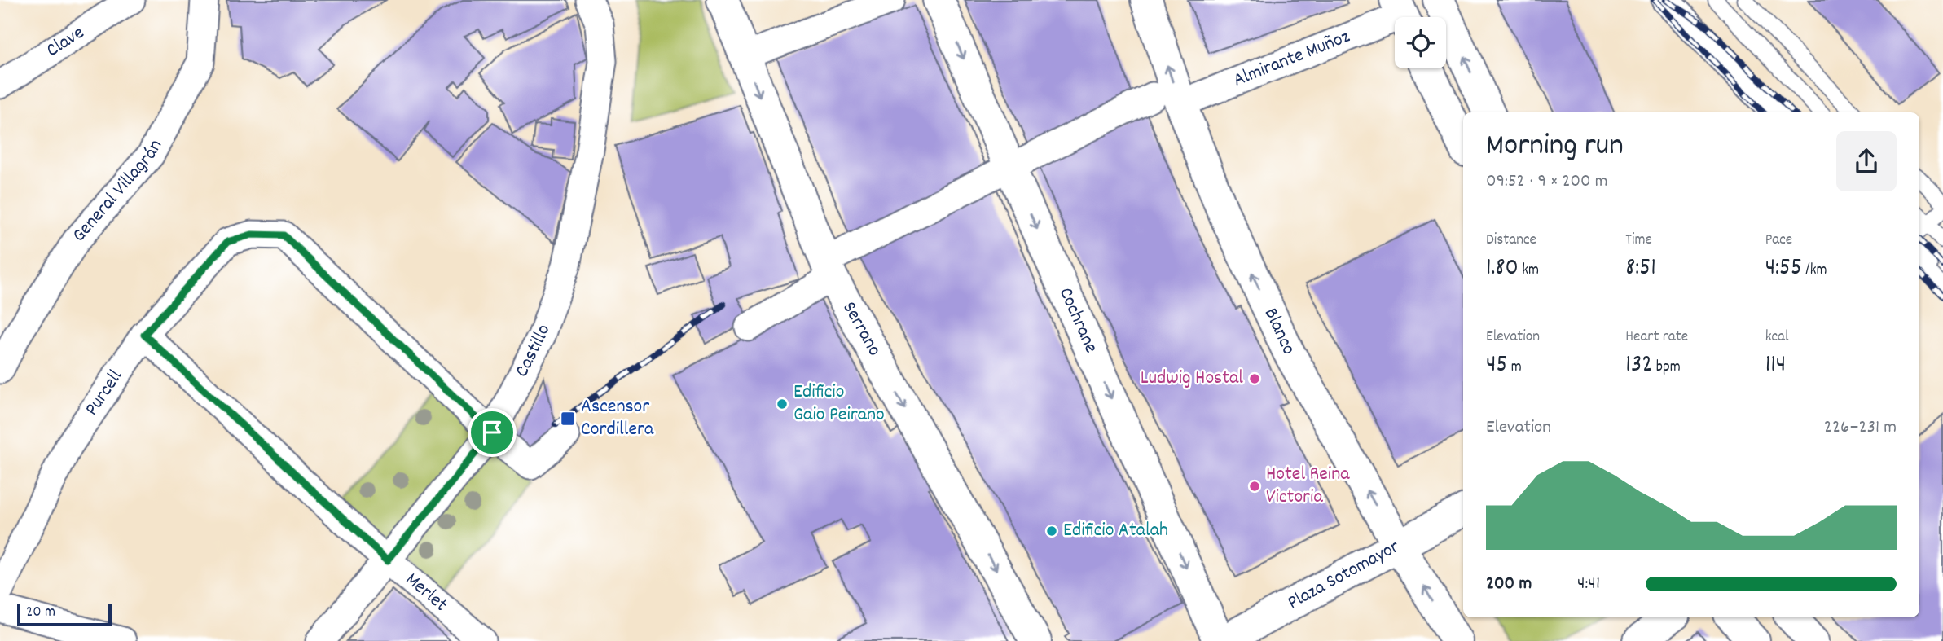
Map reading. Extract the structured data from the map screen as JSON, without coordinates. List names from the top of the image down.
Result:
{
  "streets": {
    "main road": [
      "Cochrane",
      "Serrano",
      "Blanco",
      "Plaza Sotomayor"
    ],
    "street": [
      "Clave",
      "Almirante Muñoz",
      "General Villagrán",
      "Castillo",
      "Purcell",
      "Merlet"
    ]
  },
  "crossings": [
    ["Almirante Muñoz", "Blanco"],
    ["Blanco", "Plaza Sotomayor"],
    ["Castillo", "Purcell"],
    ["Castillo", "Merlet"],
    ["Purcell", "Merlet"]
  ],
  "one_way": ["Cochrane", "Serrano", "Blanco"],
  "places": {
    "other": [
      "Ludwig Hostal",
      "Edificio Gaio Peirano",
      "Hotel Reina Victoria",
      "Edificio Atalah"
    ],
    "transit": ["Ascensor Cordillera"]
  },
  "scale_bar": "20 m",
  "page": {
    "heading": ["Morning run", "09:52 · 9 × 200 m"],
    "stats": [
      ["Distance", "1.80 km"],
      ["Time", "8:51"],
      ["Pace", "4:55 /km"],
      ["Elevation", "45 m"],
      ["Heart rate", "132 bpm"],
      ["kcal", "114"]
    ],
    "chart": ["Elevation", "226–231 m"],
    "list": [
      {
        "name": "200 m",
        "note": "4:41"
      }
    ],
    "scale": "20 m"
  }
}
